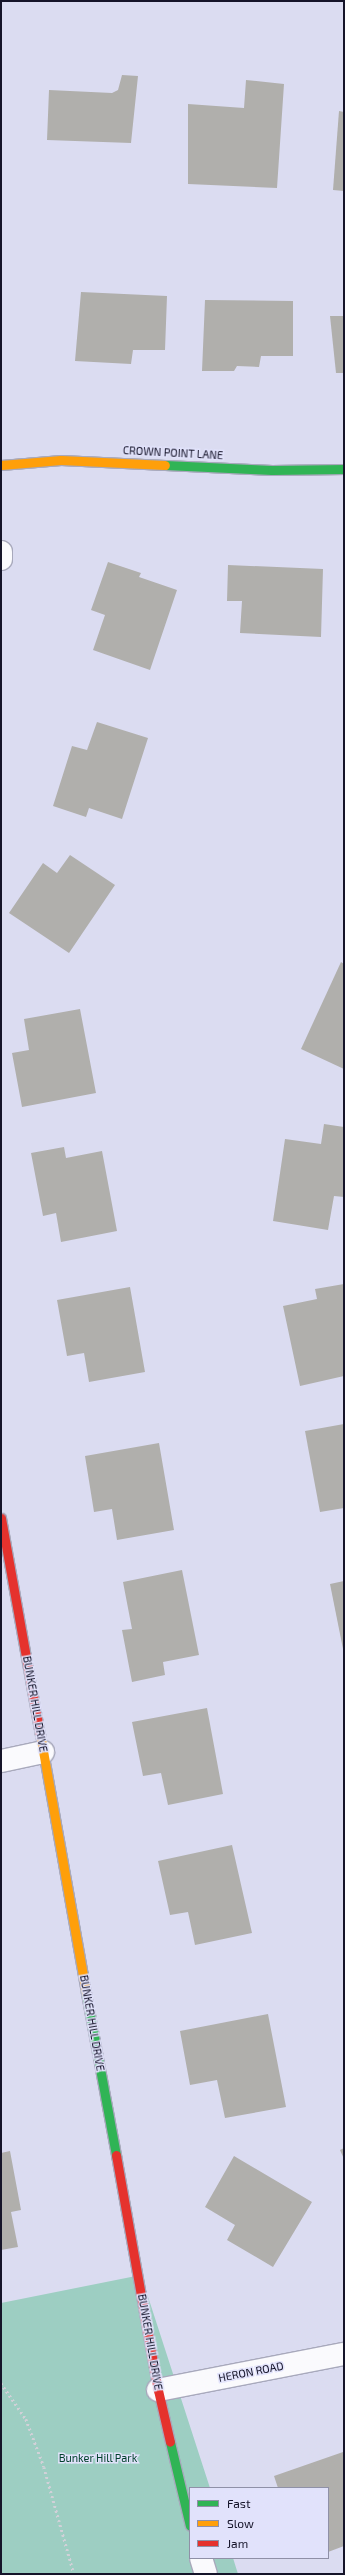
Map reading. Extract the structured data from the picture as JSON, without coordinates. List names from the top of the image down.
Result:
{
  "streets": {
    "street": ["CROWN POINT LANE", "BUNKER HILL DRIVE", "HERON ROAD"]
  },
  "crossings": [
    ["BUNKER HILL DRIVE", "HERON ROAD"]
  ],
  "parks": ["Bunker Hill Park"],
  "legend": ["Fast", "Slow", "Jam"]
}
